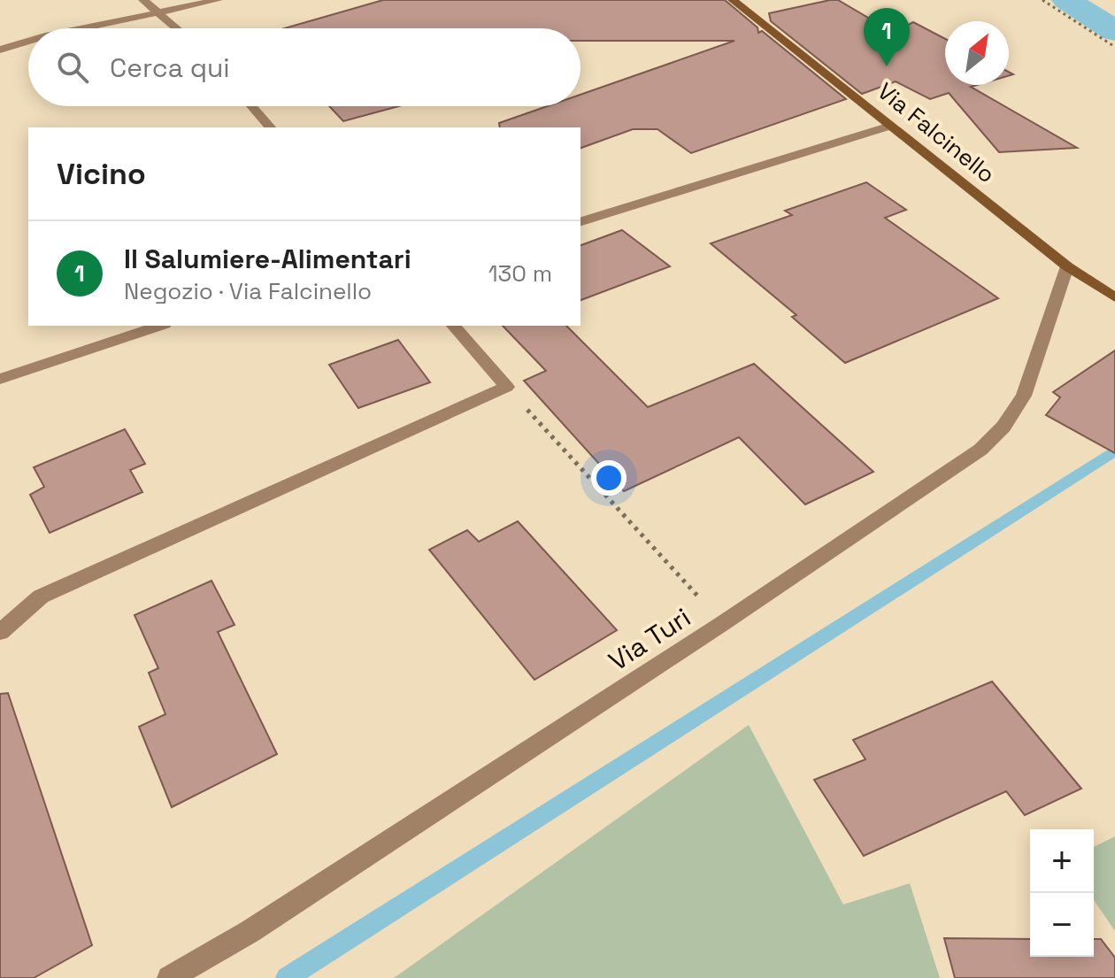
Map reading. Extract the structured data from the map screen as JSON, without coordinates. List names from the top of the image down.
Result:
{
  "streets": {
    "street": ["Via Falcinello", "Via Turi"]
  },
  "crossings": [
    ["Via Falcinello", "Via Turi"]
  ],
  "north": "top right",
  "page": {
    "pins": "1",
    "search": "Cerca qui",
    "heading": "Vicino",
    "list": [
      {
        "mark": "1",
        "name": "Il Salumiere-Alimentari",
        "note": "Negozio · Via Falcinello",
        "value": "130 m"
      }
    ],
    "map_buttons": ["+", "−"]
  }
}
